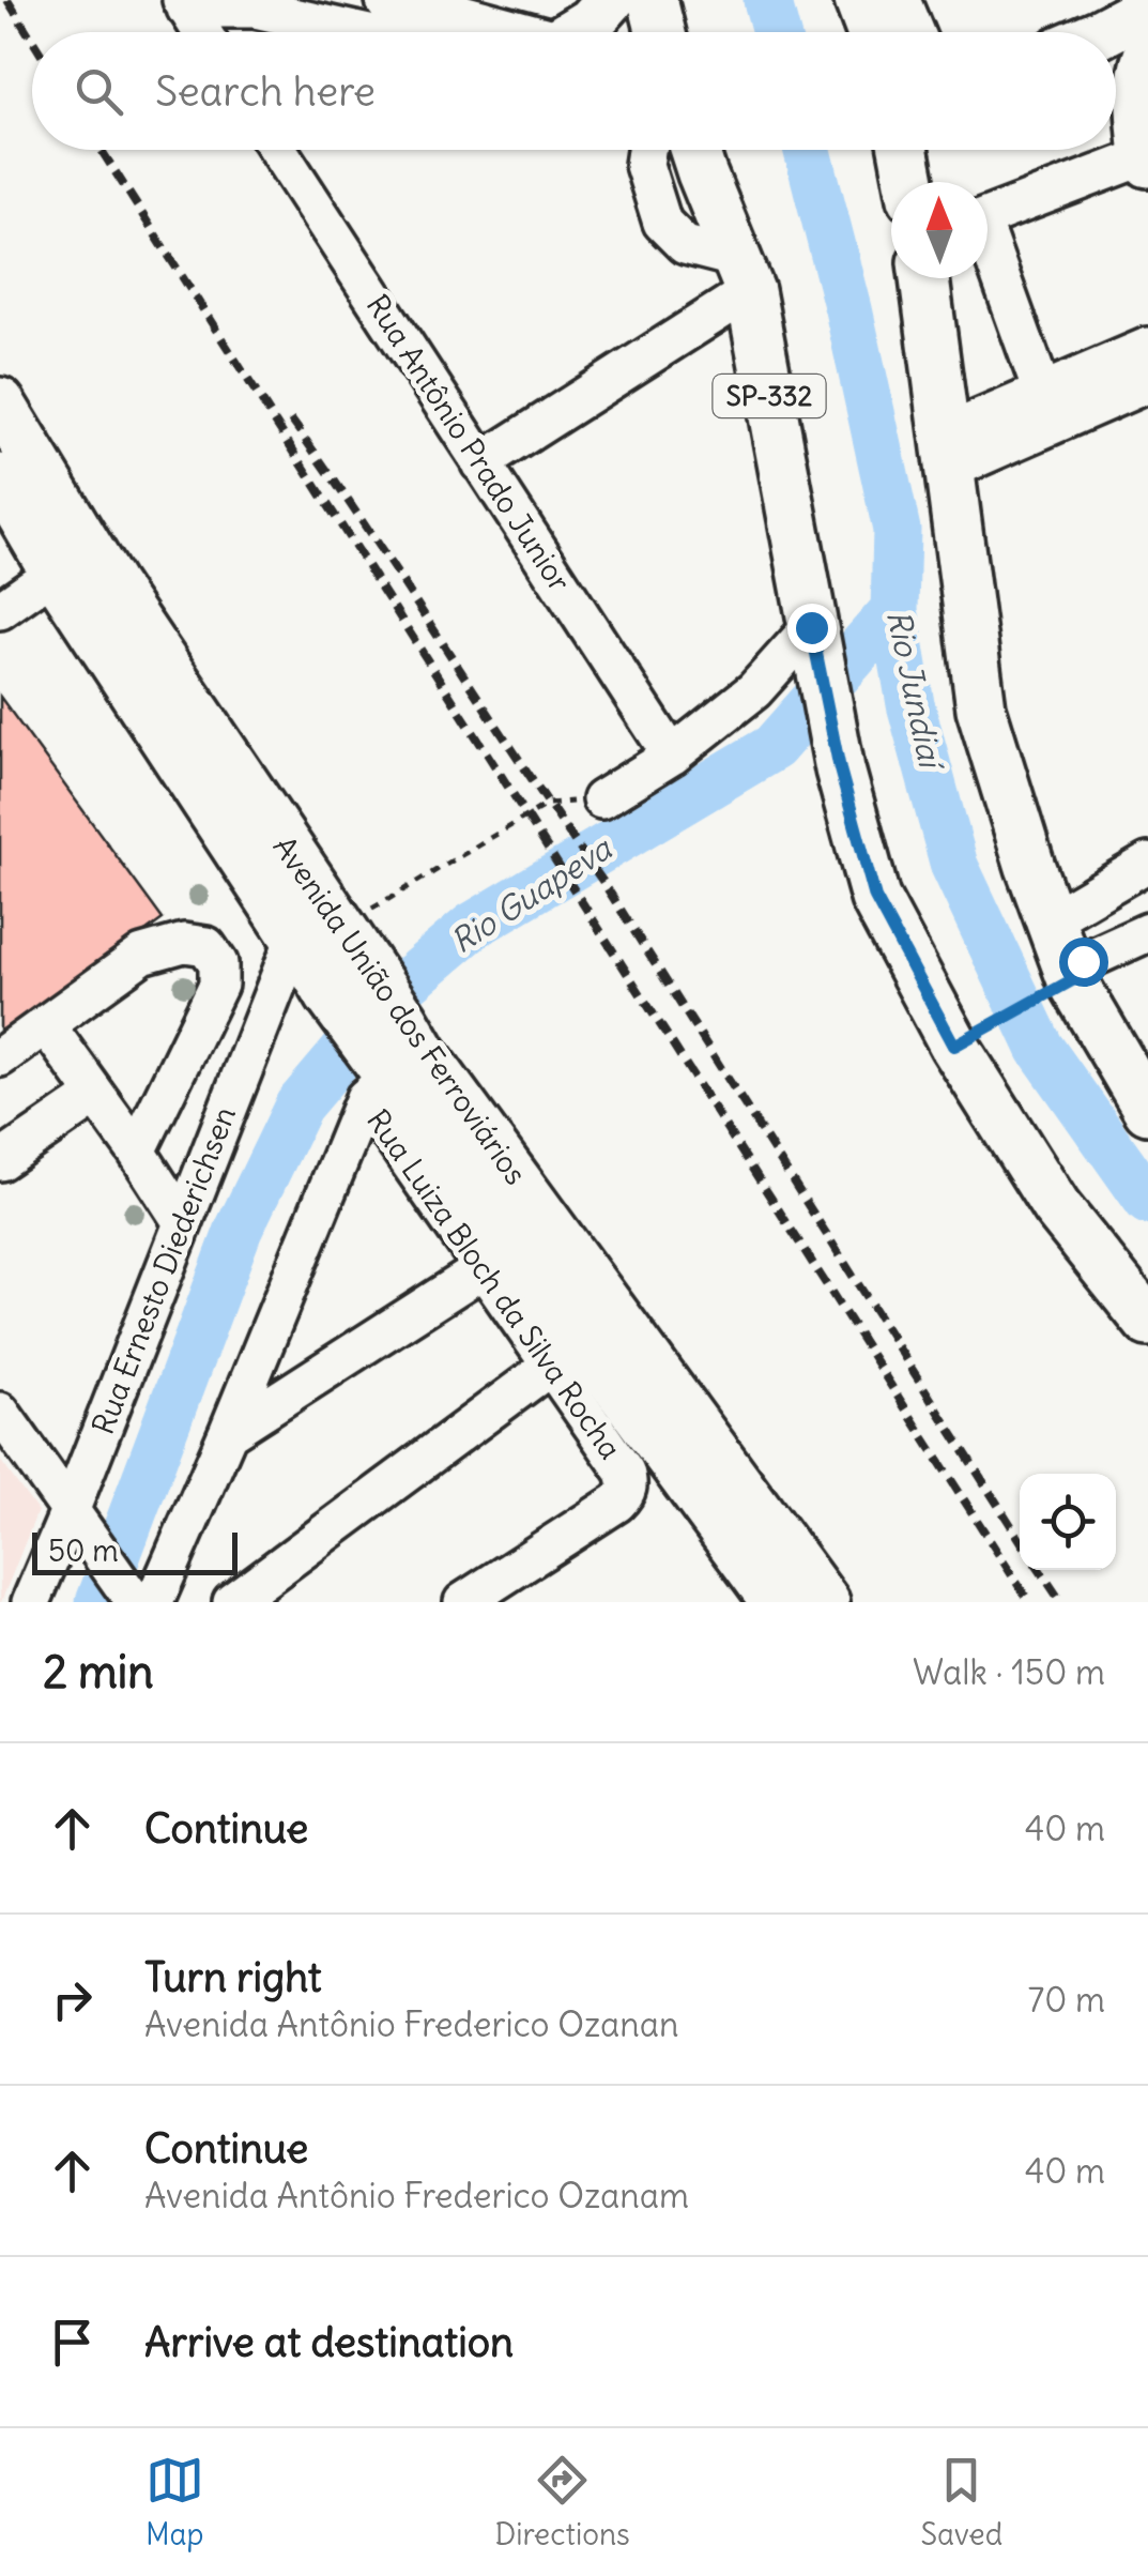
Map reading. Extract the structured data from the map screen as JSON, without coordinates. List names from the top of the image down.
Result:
{
  "streets": {
    "main road": ["SP-332", "Avenida União dos Ferroviários"],
    "street": ["Rua Antônio Prado Junior", "Rua Ernesto Diederichsen", "Rua Luiza Bloch da Silva Rocha"]
  },
  "crossings": [
    ["Avenida União dos Ferroviários", "Rua Ernesto Diederichsen"],
    ["Avenida União dos Ferroviários", "Rua Luiza Bloch da Silva Rocha"]
  ],
  "water": ["Rio Jundiaí", "Rio Guapeva"],
  "scale_bar": "50 m",
  "north": "top",
  "page": {
    "search": "Search here",
    "scale": "50 m",
    "heading": ["2 min", "Walk · 150 m"],
    "list": [
      ["Continue", "40 m"],
      ["Turn right", "Avenida Antônio Frederico Ozanan", "70 m"],
      ["Continue", "Avenida Antônio Frederico Ozanam", "40 m"],
      "Arrive at destination"
    ],
    "nav": ["Map", "Directions", "Saved"]
  }
}
